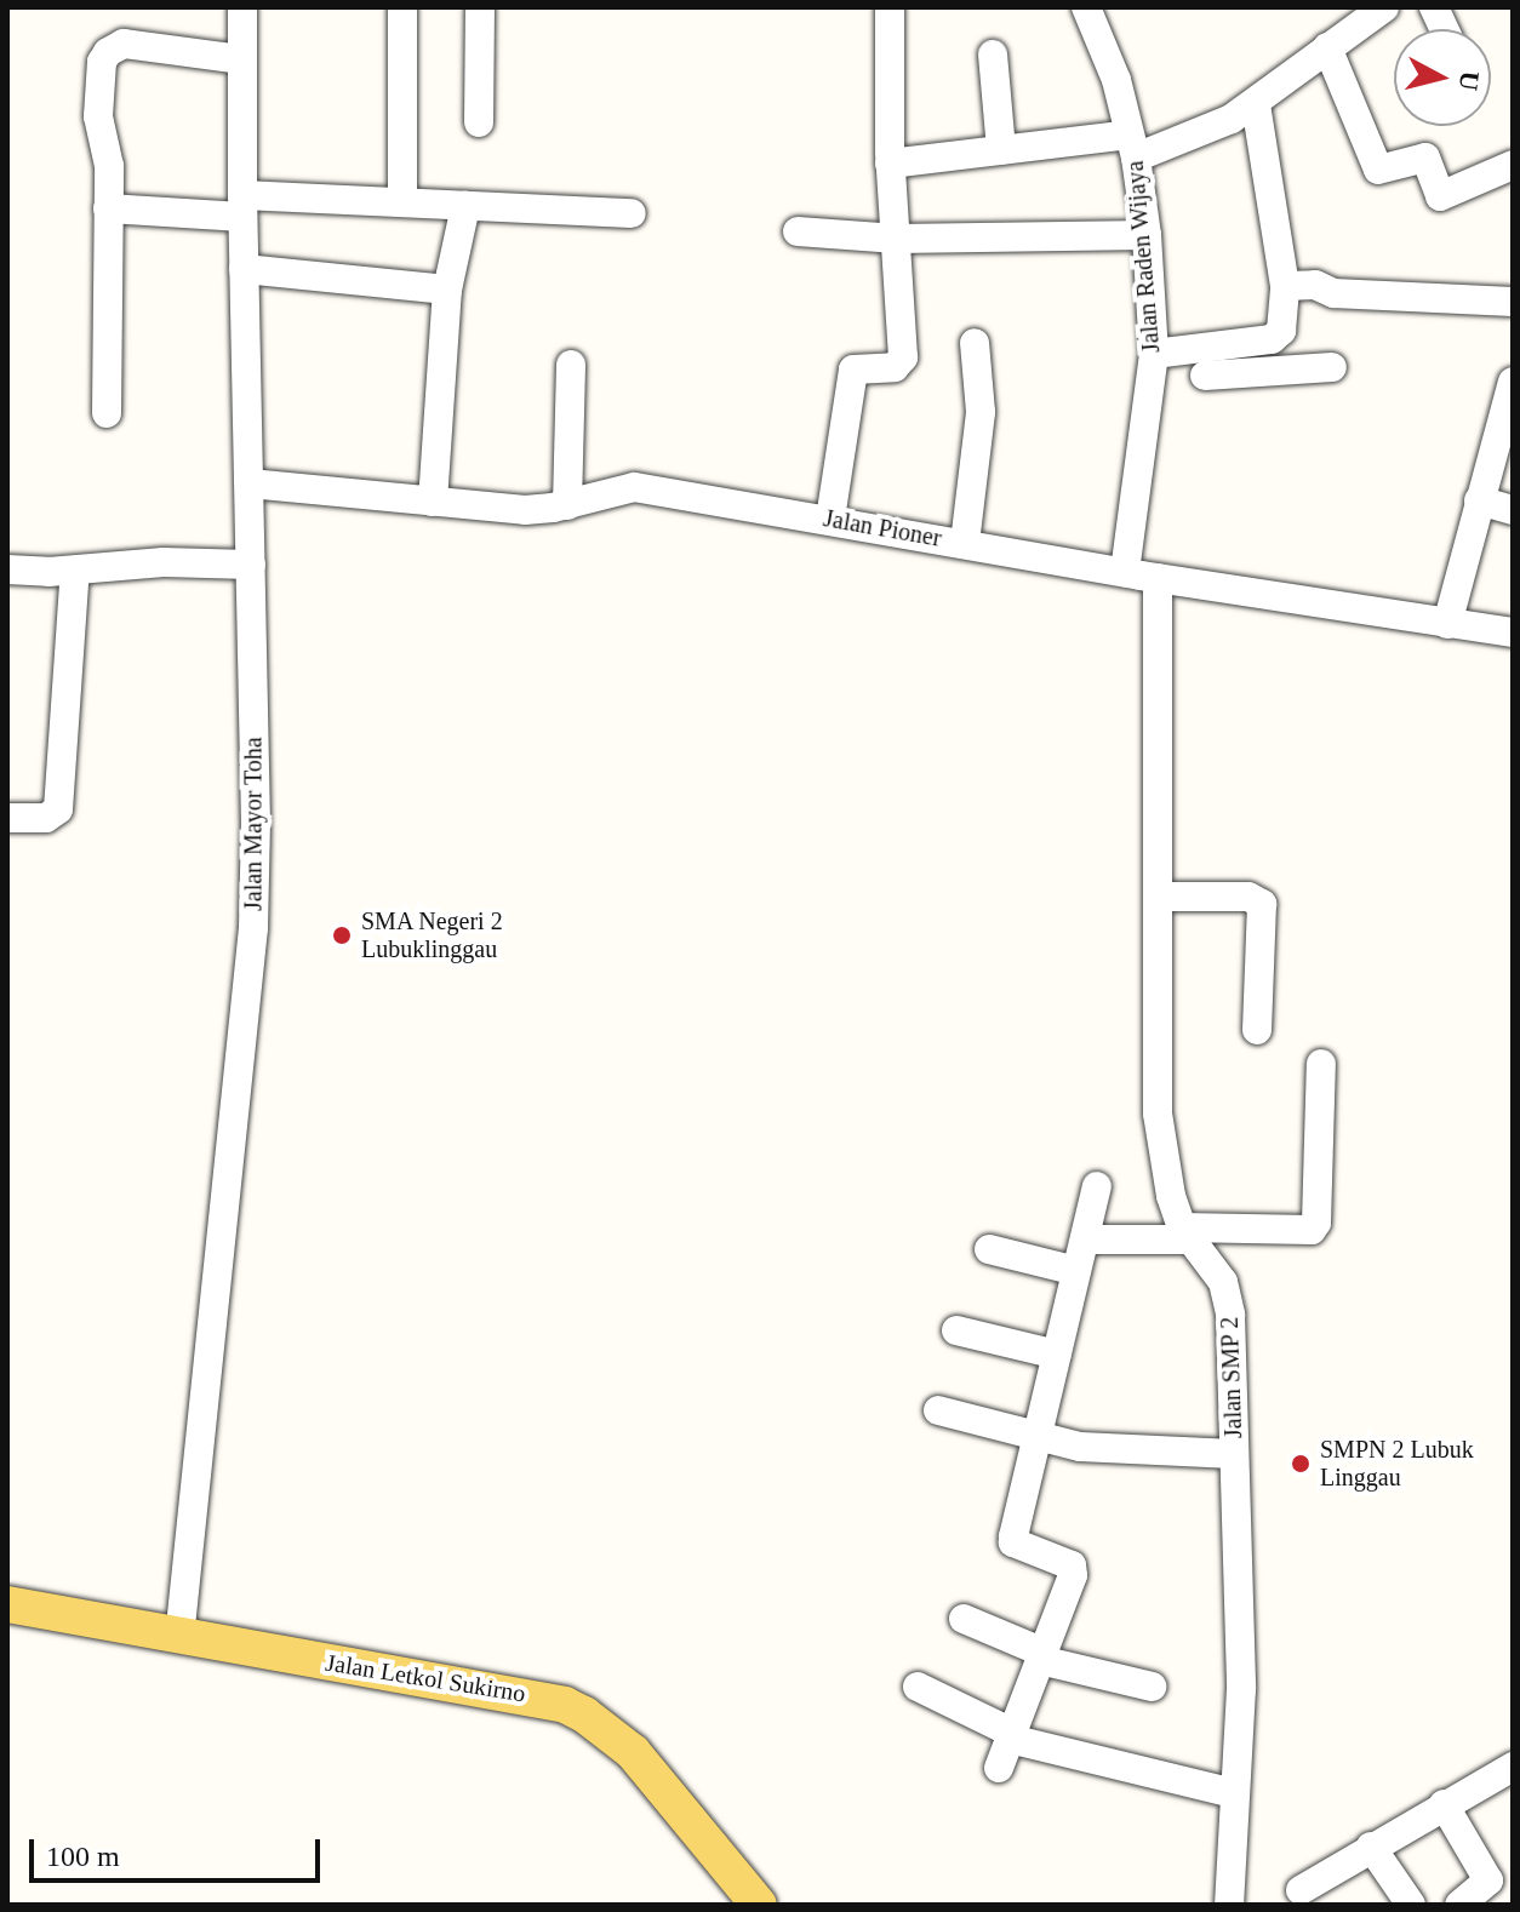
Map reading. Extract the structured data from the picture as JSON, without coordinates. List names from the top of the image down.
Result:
{
  "streets": {
    "main road": ["Jalan Letkol Sukirno"],
    "street": [
      "Jalan Raden Wijaya",
      "Jalan Pioner",
      "Jalan Mayor Toha",
      "Jalan SMP 2"
    ]
  },
  "crossings": [
    ["Jalan Raden Wijaya", "Jalan Pioner"],
    ["Jalan Pioner", "Jalan Mayor Toha"],
    ["Jalan Pioner", "Jalan SMP 2"],
    ["Jalan Mayor Toha", "Jalan Letkol Sukirno"]
  ],
  "places": ["SMA Negeri 2 Lubuklinggau", "SMPN 2 Lubuk Linggau"],
  "scale_bar": "100 m",
  "north": "right"
}
